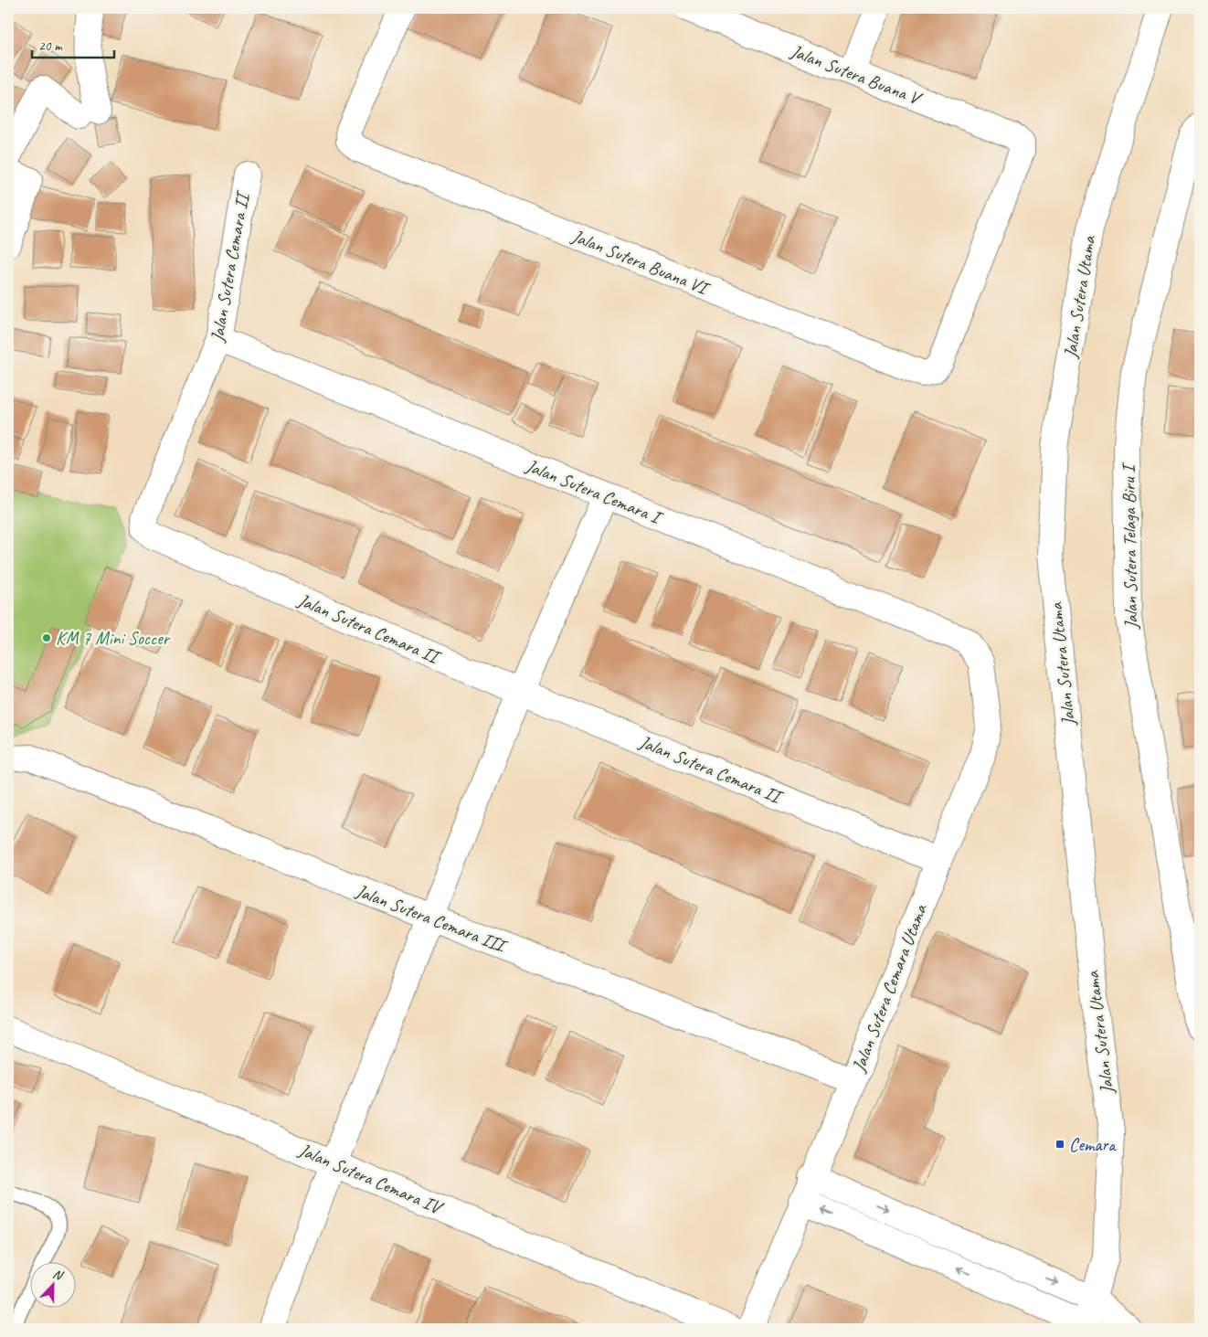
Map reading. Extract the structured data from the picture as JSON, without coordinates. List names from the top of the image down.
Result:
{
  "streets": {
    "street": [
      "Jalan Sutera Buana V",
      "Jalan Sutera Buana VI",
      "Jalan Sutera Cemara II",
      "Jalan Sutera Utama",
      "Jalan Sutera Cemara I",
      "Jalan Sutera Telaga Biru I",
      "Jalan Sutera Cemara III",
      "Jalan Sutera Cemara Utama",
      "Jalan Sutera Cemara IV"
    ]
  },
  "crossings": [
    ["Jalan Sutera Buana V", "Jalan Sutera Buana VI"],
    ["Jalan Sutera Cemara II", "Jalan Sutera Cemara I"],
    ["Jalan Sutera Cemara II", "Jalan Sutera Cemara Utama"],
    ["Jalan Sutera Cemara I", "Jalan Sutera Cemara Utama"],
    ["Jalan Sutera Cemara III", "Jalan Sutera Cemara Utama"]
  ],
  "places": {
    "other": ["KM 7 Mini Soccer"],
    "transit": ["Cemara"]
  },
  "scale_bar": "20 m",
  "north": "top"
}
